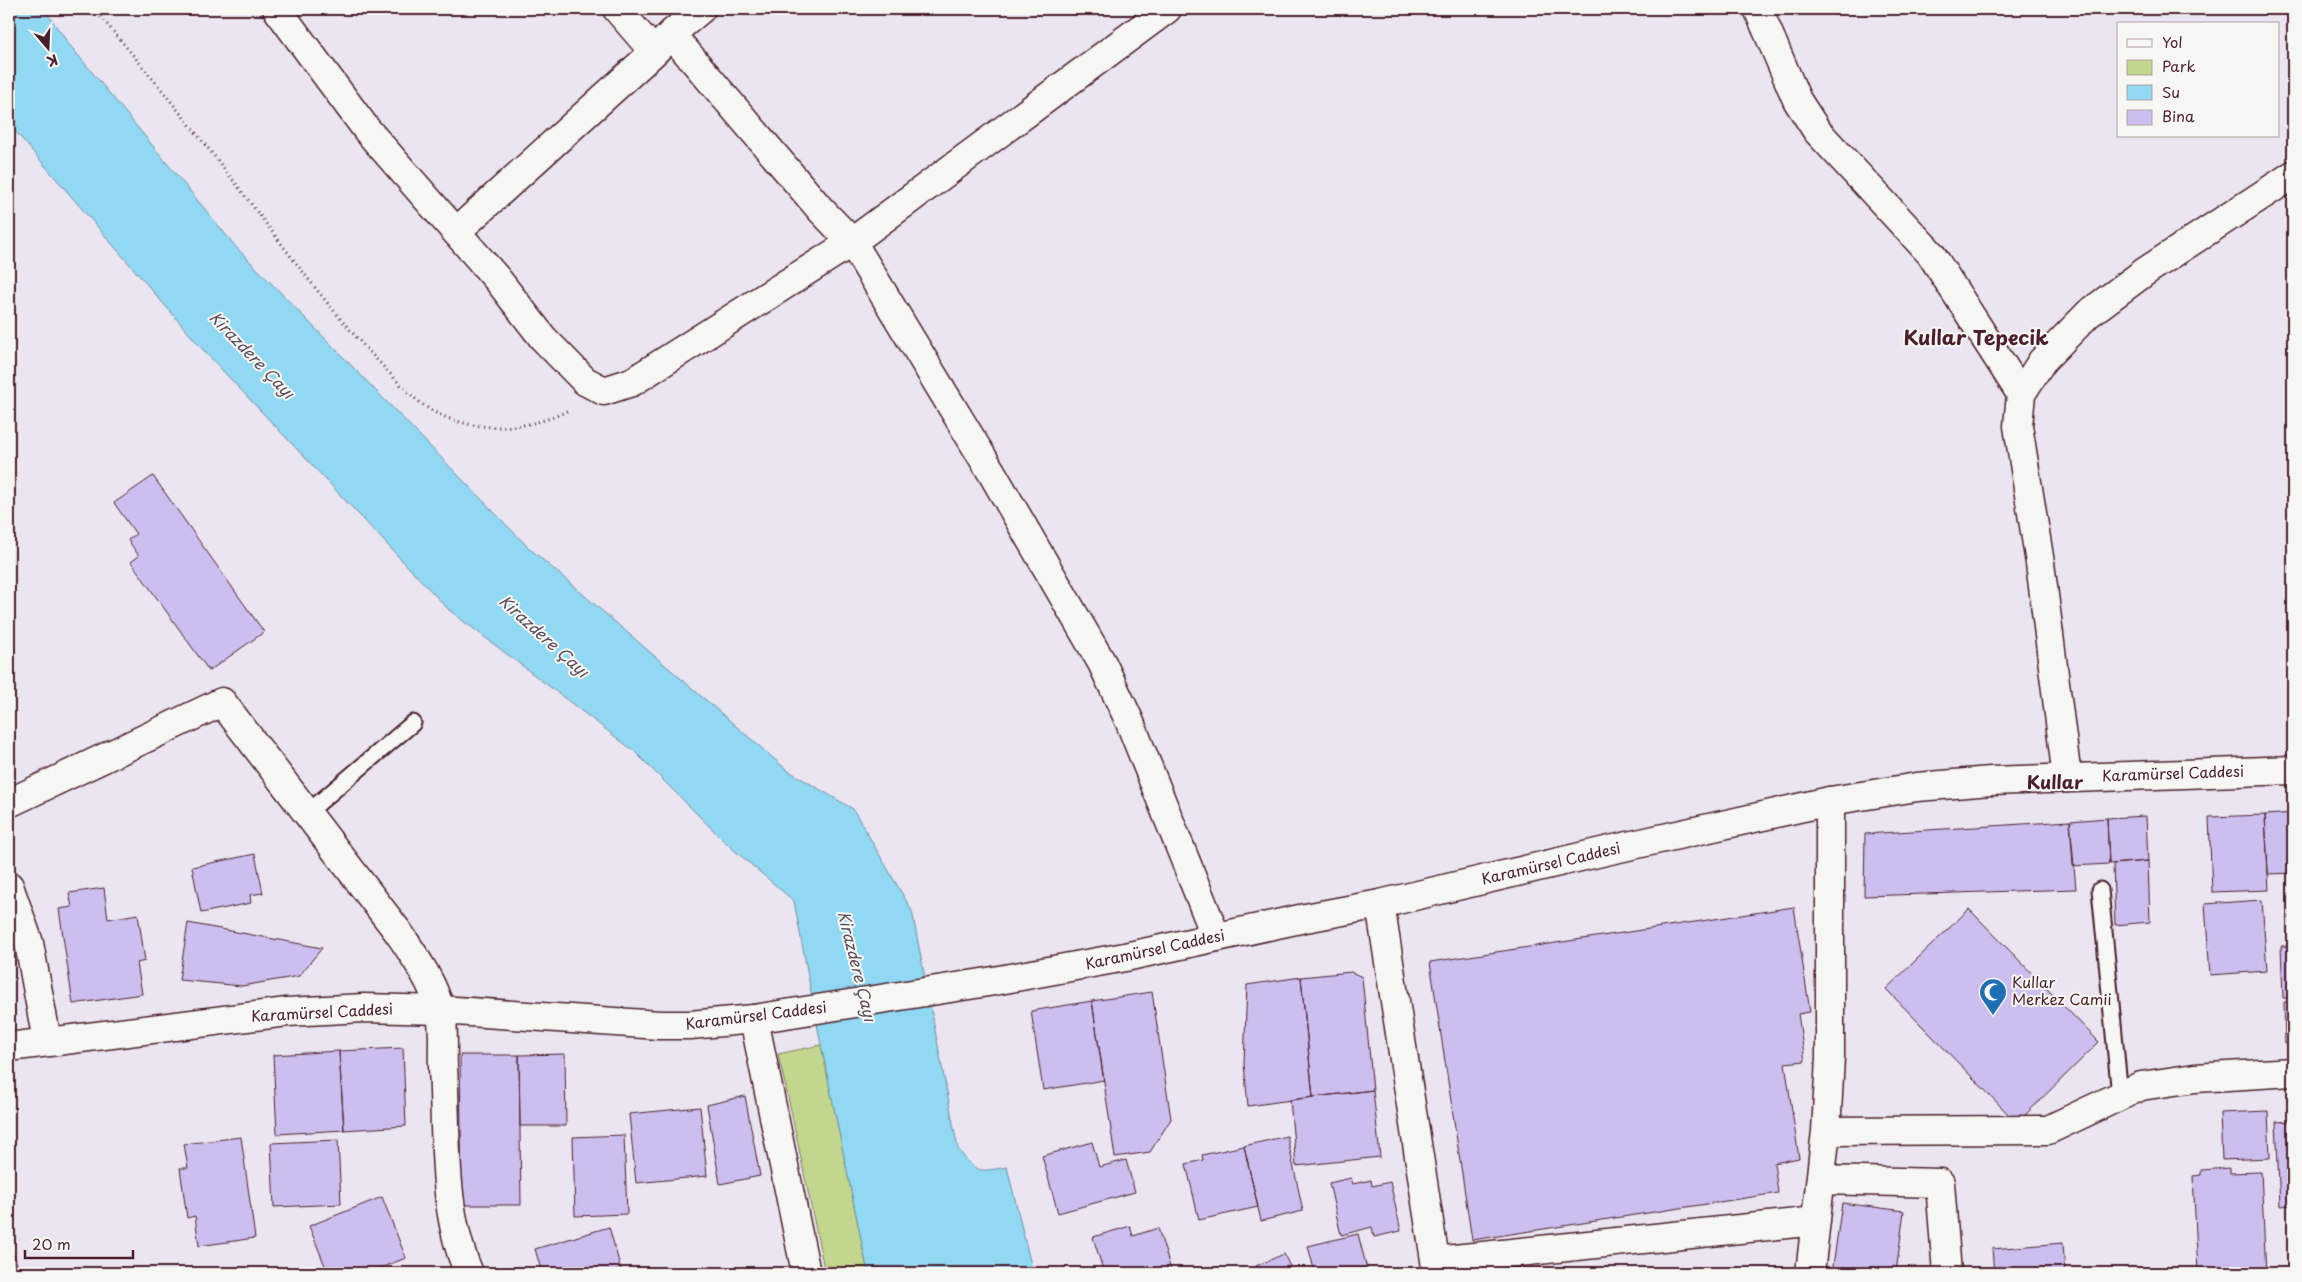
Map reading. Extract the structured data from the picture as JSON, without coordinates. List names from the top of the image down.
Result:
{
  "streets": {
    "street": ["Karamürsel Caddesi"]
  },
  "districts": ["Kullar Tepecik", "Kullar"],
  "water": ["Kirazdere Çayı"],
  "places": {
    "mosque": ["Kullar Merkez Camii"]
  },
  "legend": [
    "Yol",
    "Park",
    "Su",
    "Bina"
  ],
  "scale_bar": "20 m",
  "north": "bottom"
}
